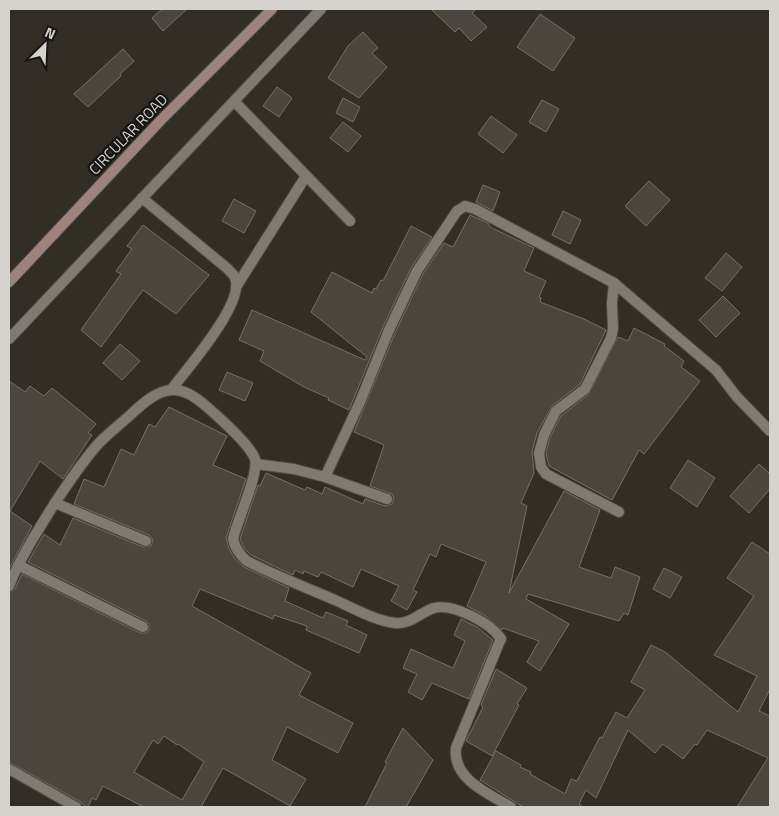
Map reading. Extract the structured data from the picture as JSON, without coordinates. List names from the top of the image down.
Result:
{
  "streets": {
    "main road": ["CIRCULAR ROAD"]
  },
  "north": "top right"
}
